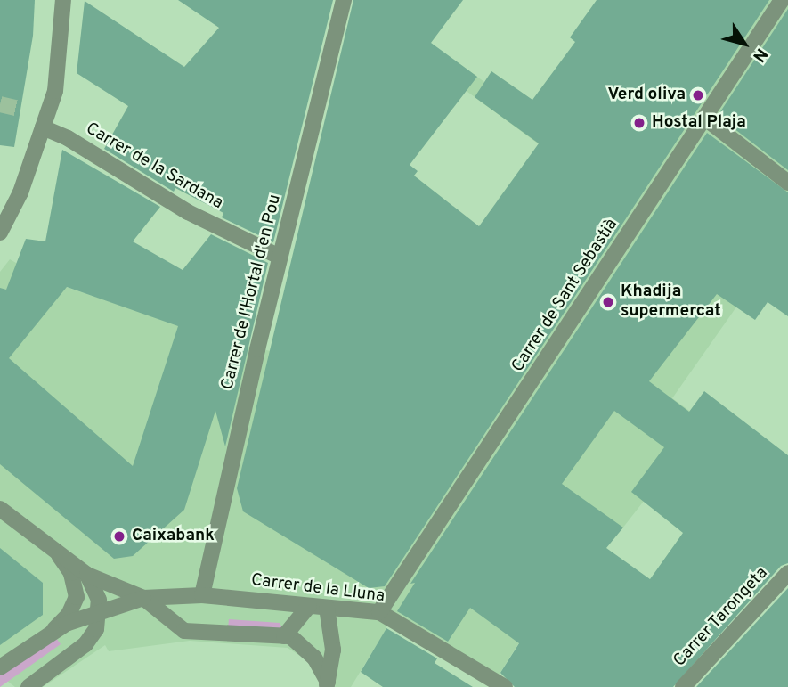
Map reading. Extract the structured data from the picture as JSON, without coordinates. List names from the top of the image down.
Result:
{
  "streets": {
    "street": [
      "Carrer de la Sardana",
      "Carrer de l'Hortal d'en Pou",
      "Carrer de Sant Sebastià",
      "Carrer de la Lluna",
      "Carrer Tarongeta"
    ]
  },
  "crossings": [
    ["Carrer de la Sardana", "Carrer de l'Hortal d'en Pou"],
    ["Carrer de l'Hortal d'en Pou", "Carrer de la Lluna"],
    ["Carrer de Sant Sebastià", "Carrer de la Lluna"]
  ],
  "places": [
    "Verd oliva",
    "Hostal Plaja",
    "Khadija supermercat",
    "Caixabank"
  ],
  "north": "bottom right"
}
